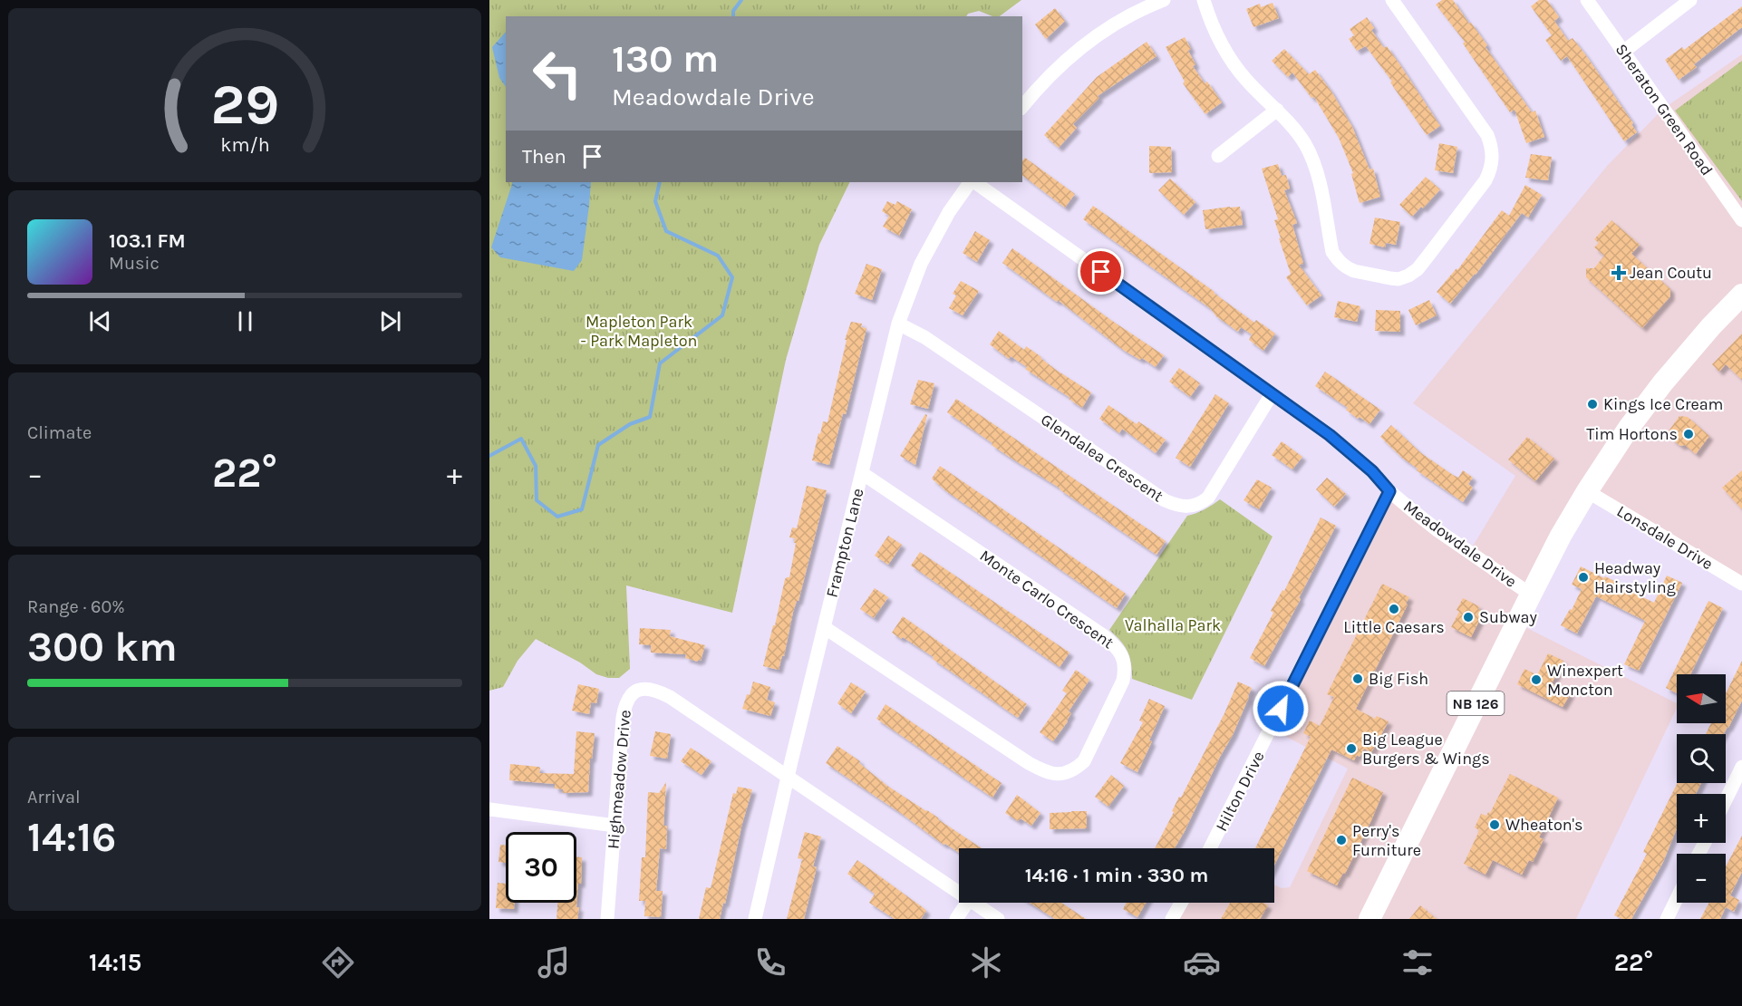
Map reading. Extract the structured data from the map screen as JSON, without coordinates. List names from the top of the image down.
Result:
{
  "streets": {
    "main road": ["NB 126"],
    "street": [
      "Sheraton Green Road",
      "Glendalea Crescent",
      "Lonsdale Drive",
      "Frampton Lane",
      "Meadowdale Drive",
      "Monte Carlo Crescent",
      "Highmeadow Drive",
      "Hilton Drive"
    ]
  },
  "crossings": [
    ["Glendalea Crescent", "Frampton Lane"],
    ["Glendalea Crescent", "Meadowdale Drive"],
    ["Lonsdale Drive", "NB 126"],
    ["Frampton Lane", "Monte Carlo Crescent"],
    ["Frampton Lane", "Highmeadow Drive"],
    ["Meadowdale Drive", "NB 126"],
    ["Meadowdale Drive", "Hilton Drive"]
  ],
  "parks": ["Mapleton Park - Park Mapleton", "Valhalla Park"],
  "places": {
    "health": ["Jean Coutu"],
    "other": [
      "Kings Ice Cream",
      "Tim Hortons",
      "Headway Hairstyling",
      "Little Caesars",
      "Subway",
      "Big Fish",
      "Winexpert Moncton",
      "Big League Burgers & Wings",
      "Wheaton's",
      "Perry's Furniture"
    ]
  },
  "north": "left",
  "page": {
    "turn": ["130 m", "Meadowdale Drive"],
    "then": "Then",
    "song": ["103.1 FM", "Music"],
    "tile": [
      "Climate",
      ["Range · 60%", "300 km"],
      ["Arrival", "14:16"]
    ],
    "heat": ["−", "22°", "+"],
    "map_buttons": ["+", "−"],
    "limit": "30",
    "trip": "14:16 · 1 min · 330 m",
    "tabs": ["14:15", "22°"],
    "gauge": ["29", "km/h"]
  }
}
